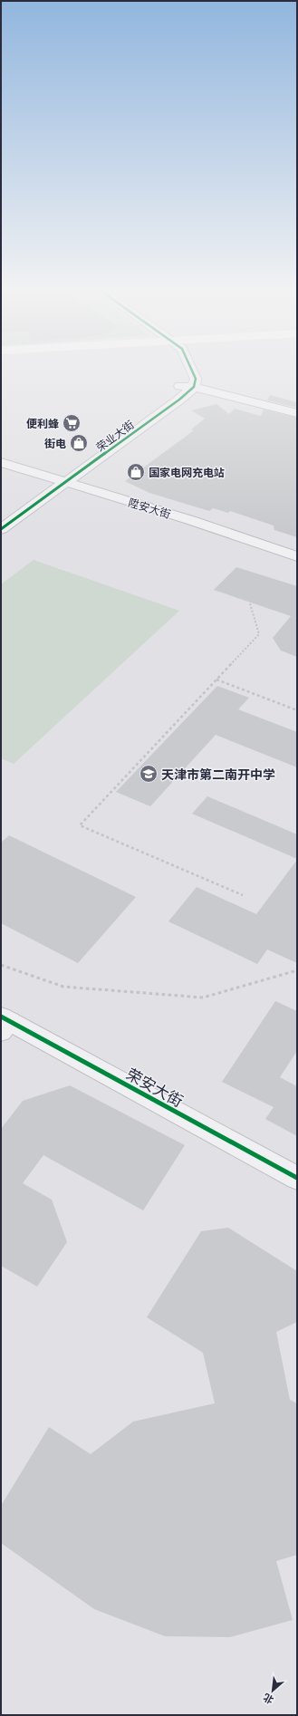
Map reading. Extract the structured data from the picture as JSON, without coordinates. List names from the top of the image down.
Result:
{
  "streets": {
    "street": ["荣业大街", "陞安大街", "荣安大街"]
  },
  "crossings": [
    ["荣业大街", "陞安大街"]
  ],
  "places": {
    "supermarket": ["便利蜂"],
    "shop": ["街电", "国家电网充电站"],
    "school or university": ["天津市第二南开中学"]
  },
  "north": "bottom left"
}
